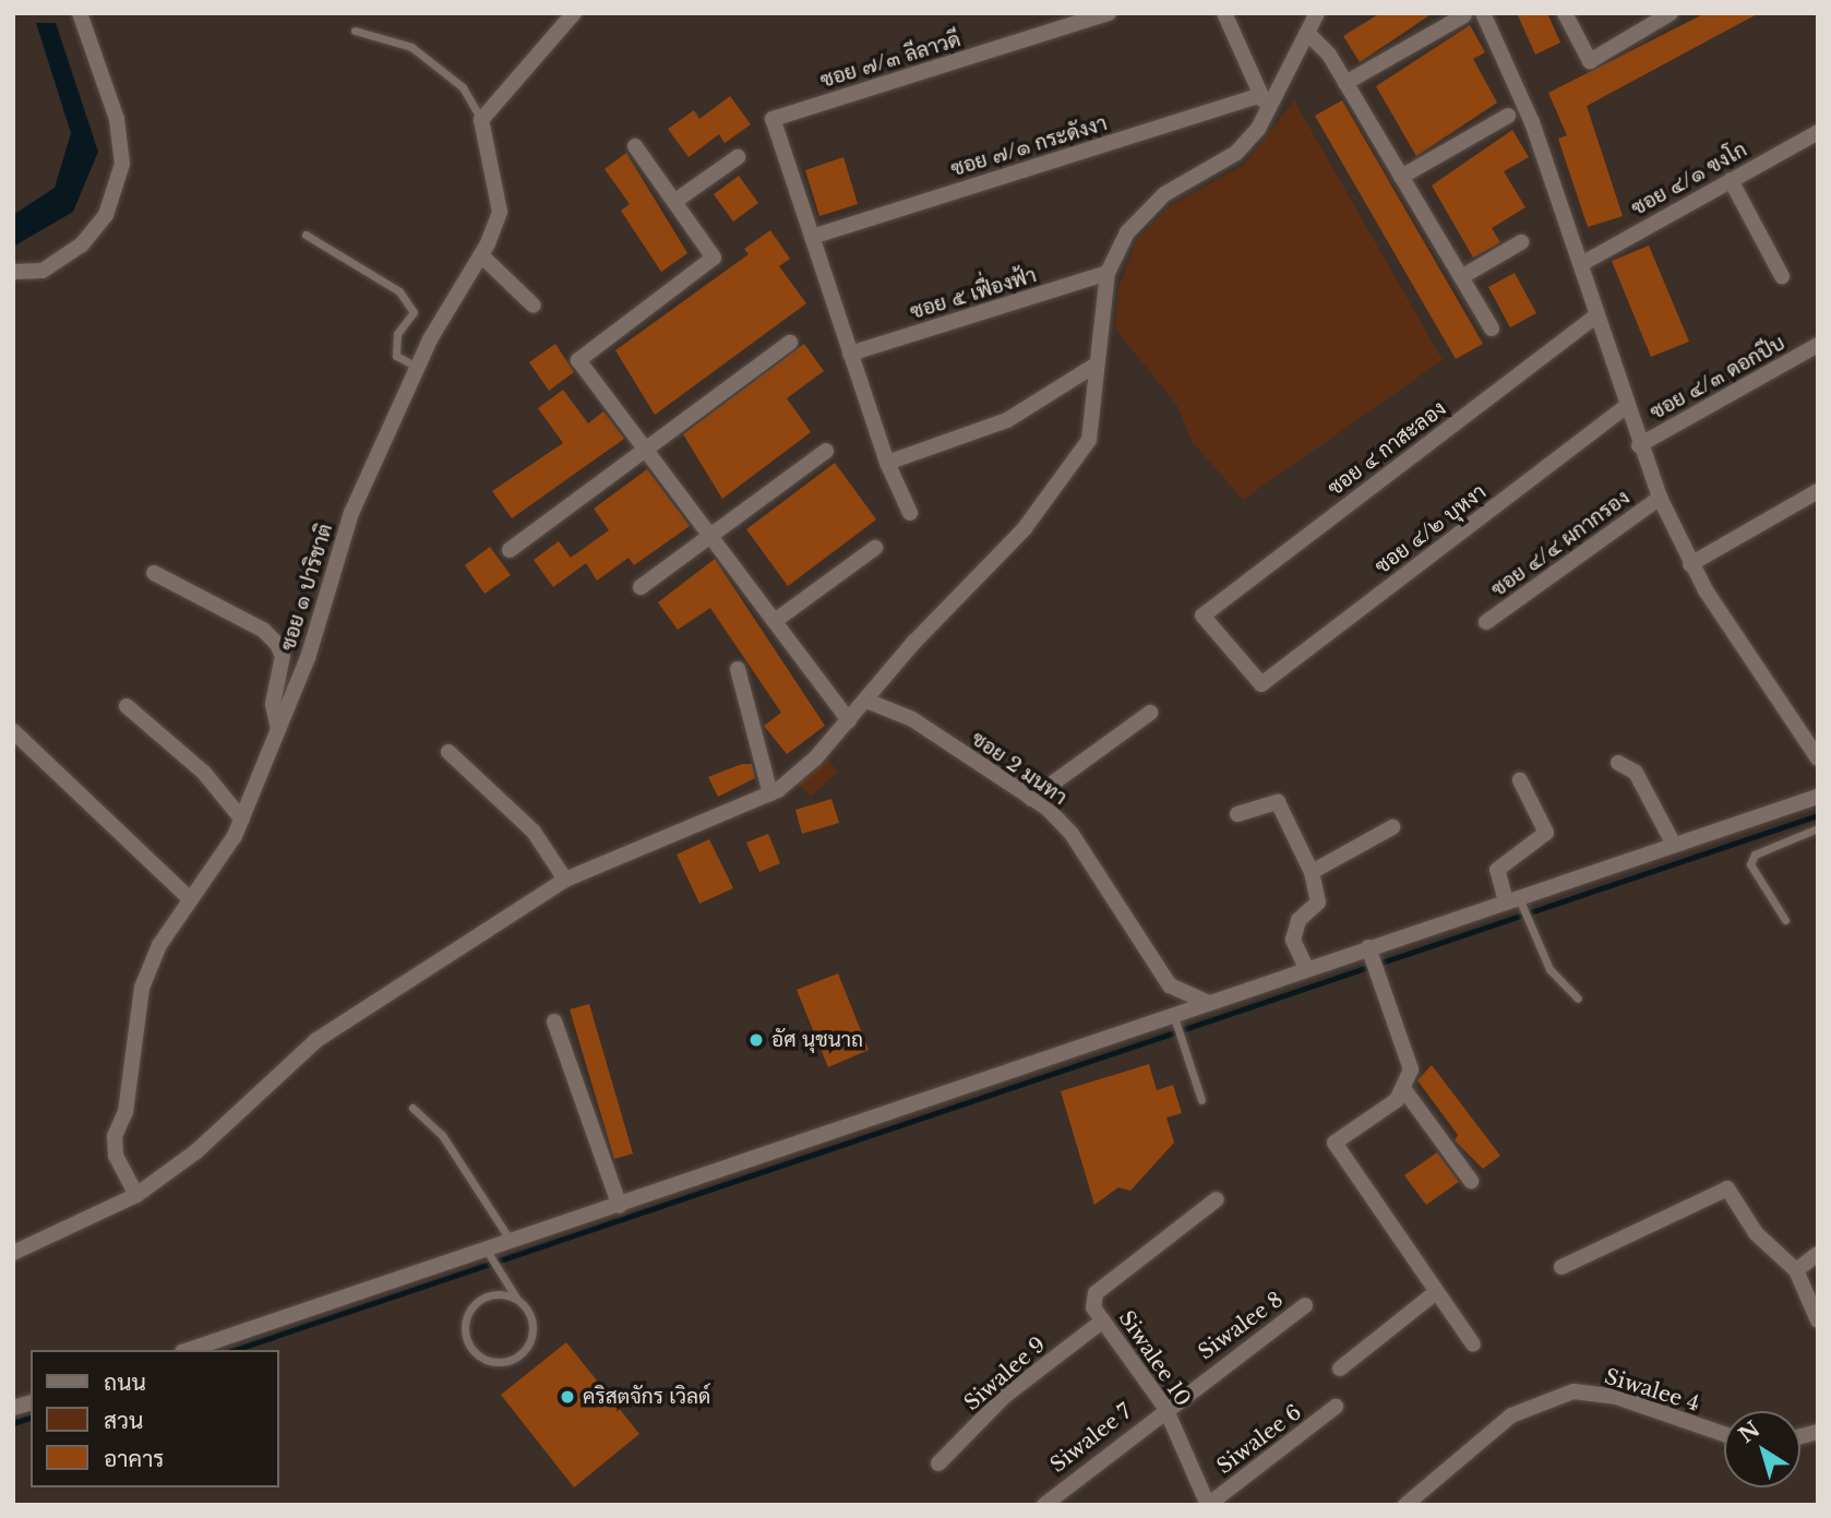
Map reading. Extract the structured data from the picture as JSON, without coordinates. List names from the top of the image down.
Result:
{
  "streets": {
    "street": [
      "ซอย ๗/๓ ลีลาวดี",
      "ซอย ๗/๑ กระดังงา",
      "ซอย ๔/๑ ฃงโก",
      "ซอย ๕ เฟื่องฟ้า",
      "ซอย ๔/๓ ดอกปีบ",
      "ซอย ๔ กาสะลอง",
      "ซอย ๔/๒ บุหงา",
      "ซอย ๔/๔ ผกากรอง",
      "ซอย ๑ ปาริชาติ",
      "ซอย 2 มนทา",
      "Siwalee 8",
      "Siwalee 10",
      "Siwalee 9",
      "Siwalee 4",
      "Siwalee 7",
      "Siwalee 6"
    ]
  },
  "crossings": [
    ["ซอย ๗/๓ ลีลาวดี", "ซอย ๗/๑ กระดังงา"],
    ["ซอย ๔ กาสะลอง", "ซอย ๔/๒ บุหงา"],
    ["Siwalee 8", "Siwalee 10"],
    ["Siwalee 8", "Siwalee 7"],
    ["Siwalee 10", "Siwalee 9"],
    ["Siwalee 10", "Siwalee 7"],
    ["Siwalee 10", "Siwalee 6"]
  ],
  "places": ["อัศ นุชนาถ", "คริสตจักร เวิลด์"],
  "legend": ["ถนน", "สวน", "อาคาร"],
  "north": "top left"
}
